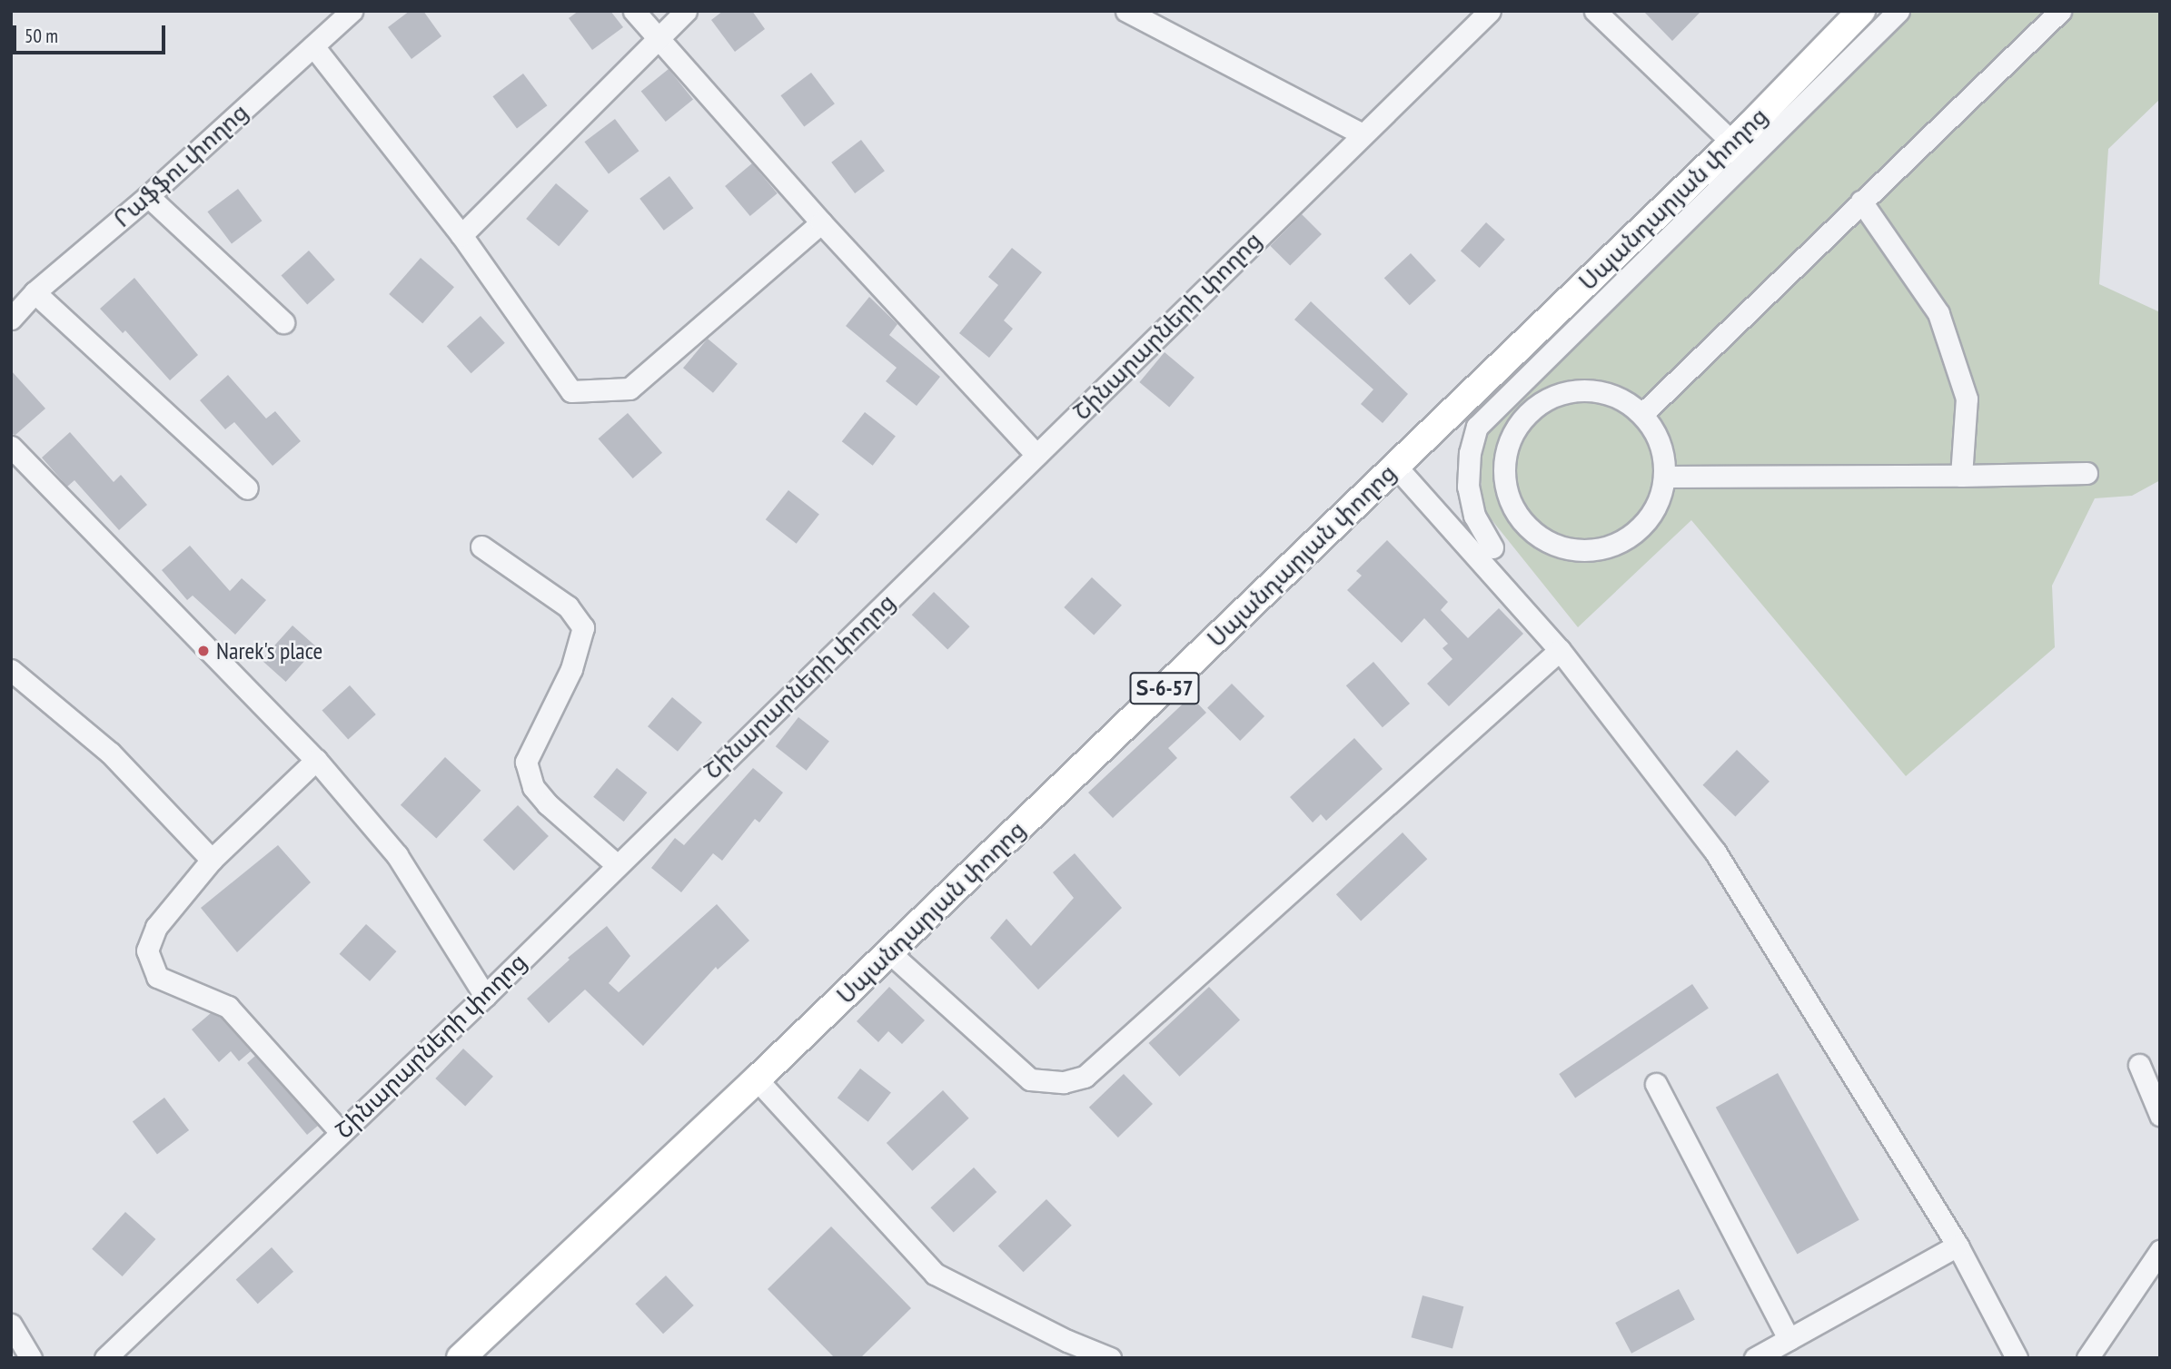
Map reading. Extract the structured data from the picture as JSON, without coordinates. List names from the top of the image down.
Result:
{
  "streets": {
    "main road": ["Սպանդարյան փողոց", "Տ-6-57"],
    "street": ["Րաֆֆու փողոց", "Շինարարների փողոց"]
  },
  "places": ["Narek's place"],
  "scale_bar": "50 m"
}
